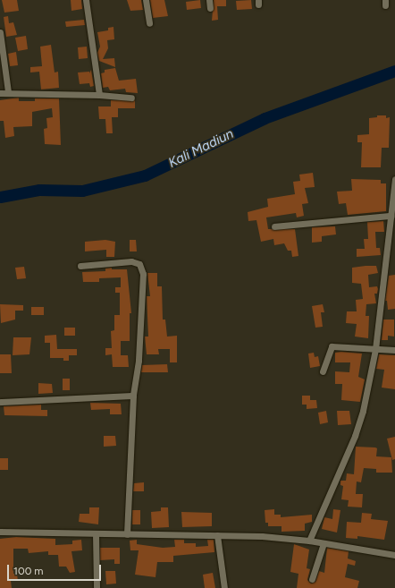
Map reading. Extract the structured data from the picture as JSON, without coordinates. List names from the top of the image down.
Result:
{
  "water": ["Kali Madiun"],
  "scale_bar": "100 m"
}
